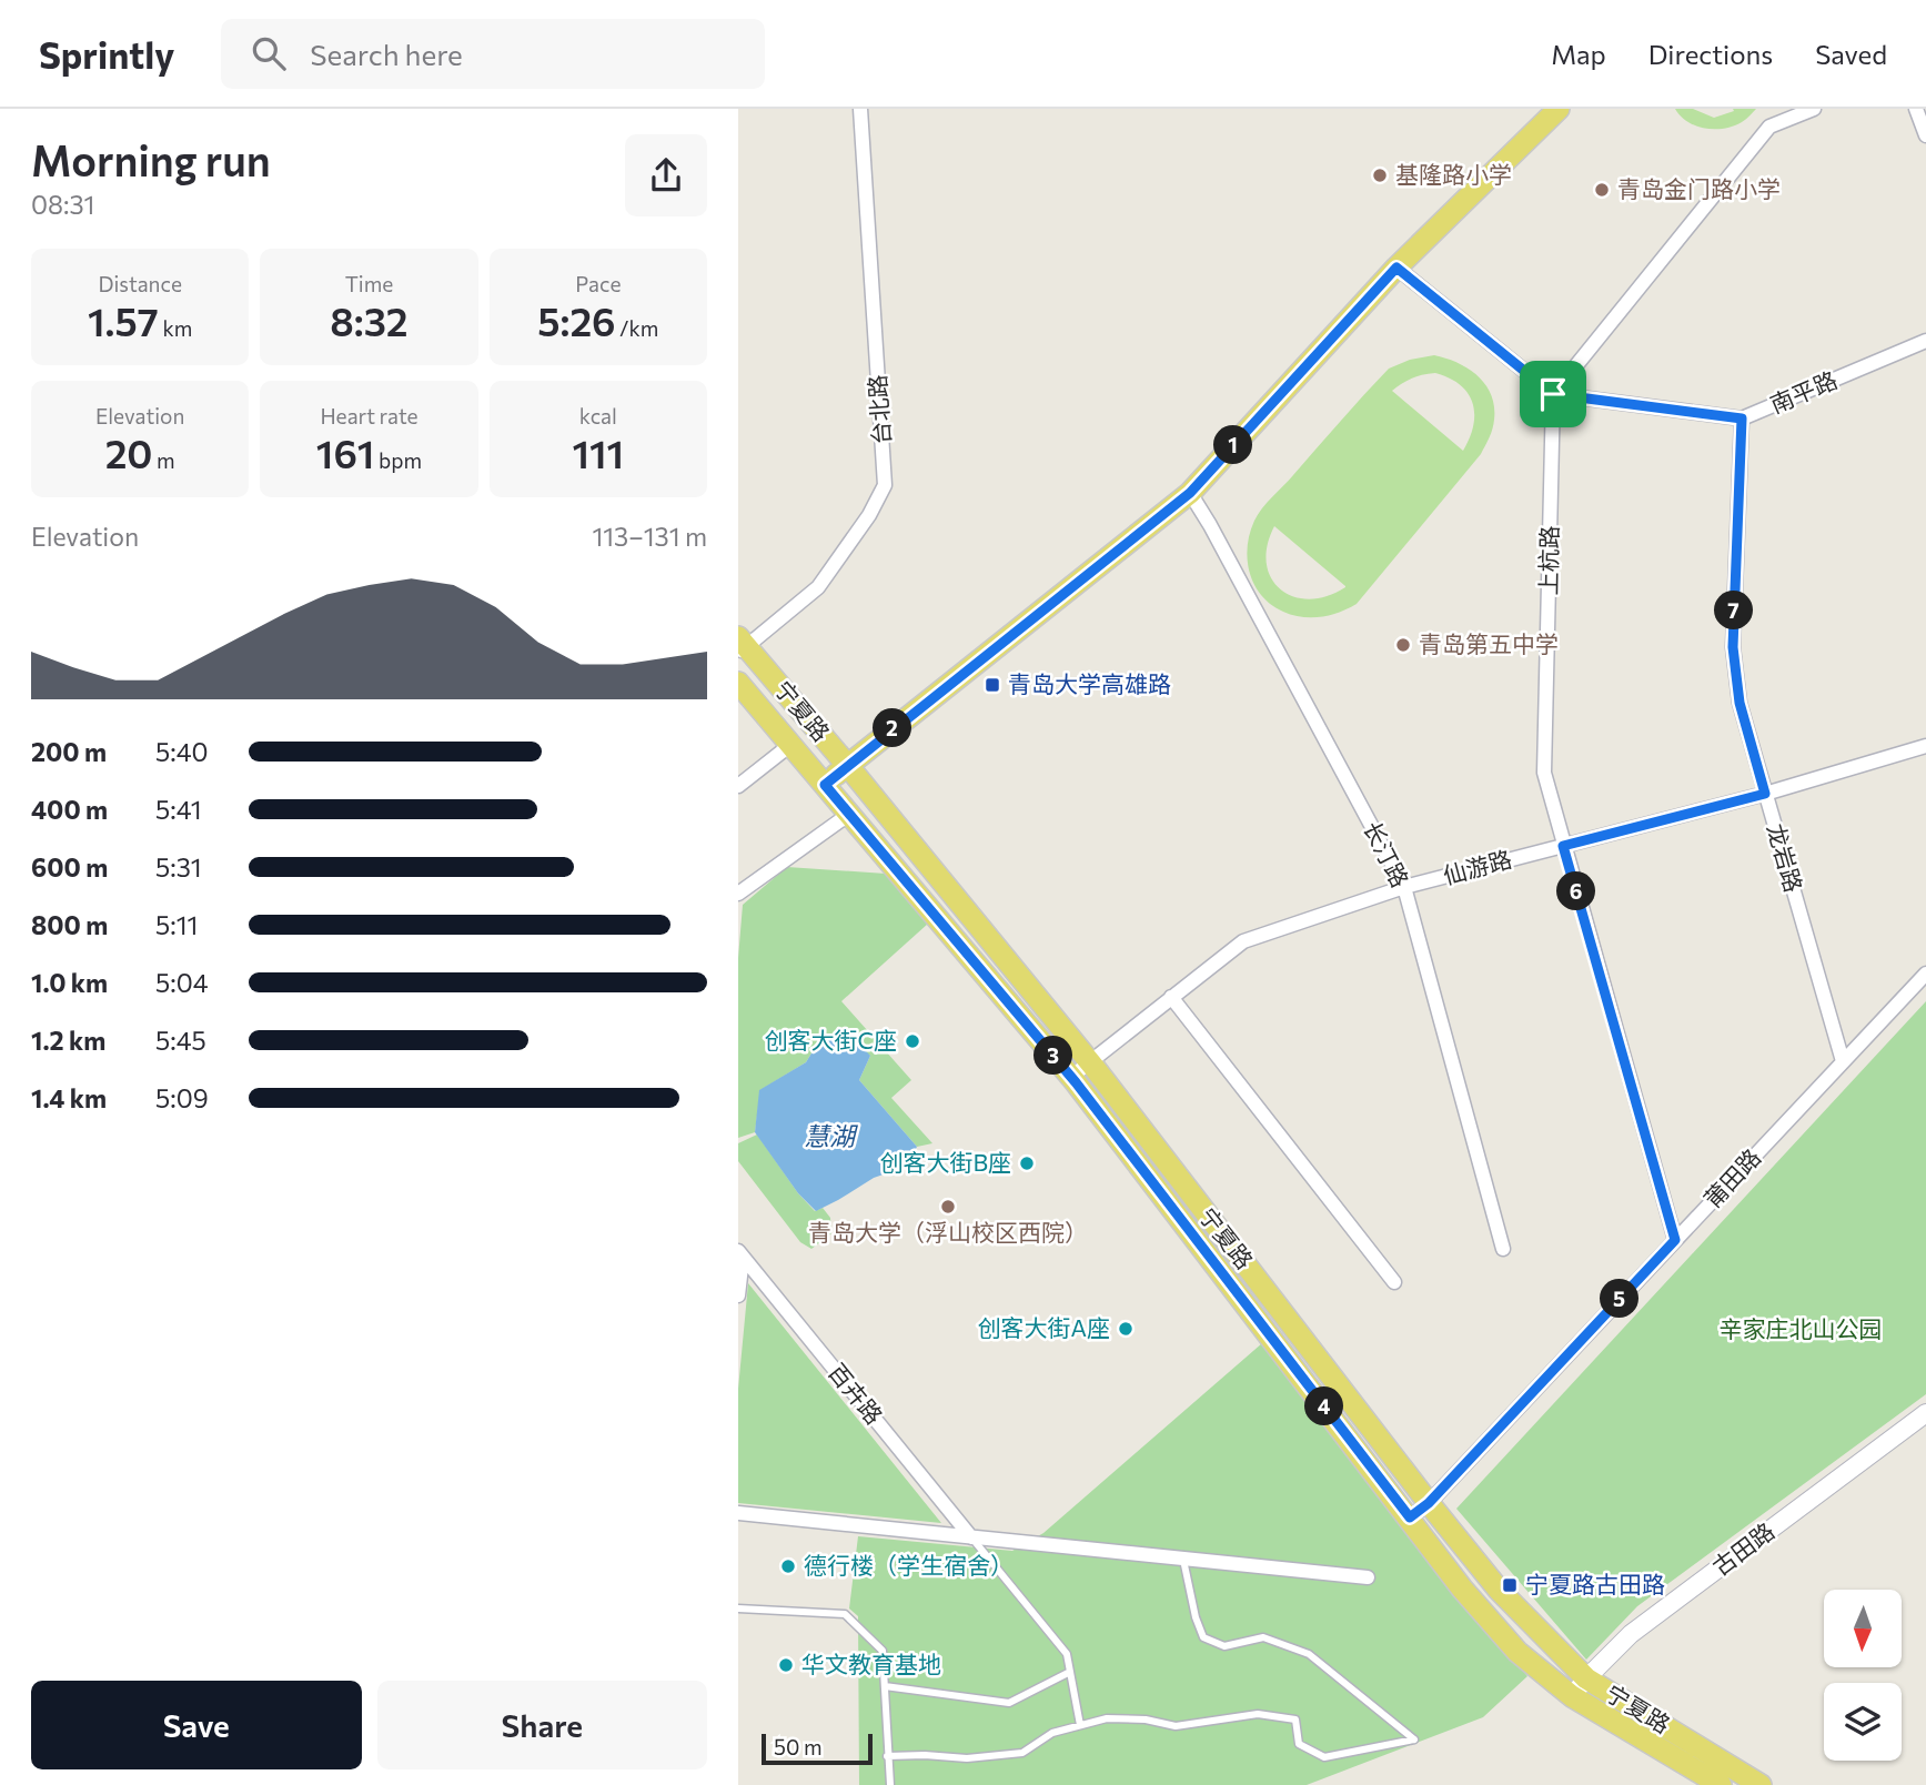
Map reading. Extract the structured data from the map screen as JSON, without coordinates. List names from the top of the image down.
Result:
{
  "streets": {
    "main road": ["宁夏路"],
    "street": [
      "南平路",
      "台北路",
      "上杭路",
      "长汀路",
      "龙岩路",
      "仙游路",
      "莆田路",
      "百卉路",
      "古田路"
    ]
  },
  "crossings": [
    ["南平路", "上杭路"],
    ["南平路", "龙岩路"],
    ["台北路", "宁夏路"],
    ["上杭路", "仙游路"],
    ["上杭路", "莆田路"],
    ["宁夏路", "仙游路"],
    ["宁夏路", "莆田路"],
    ["宁夏路", "古田路"],
    ["长汀路", "仙游路"],
    ["龙岩路", "仙游路"],
    ["龙岩路", "莆田路"]
  ],
  "water": ["慧湖"],
  "parks": ["辛家庄北山公园"],
  "places": {
    "other": [
      "基隆路小学",
      "青岛金门路小学",
      "青岛第五中学",
      "创客大街C座",
      "创客大街B座",
      "青岛大学（浮山校区西院）",
      "创客大街A座",
      "德行楼（学生宿舍）",
      "华文教育基地"
    ],
    "transit": ["青岛大学高雄路", "宁夏路古田路"]
  },
  "scale_bar": "50 m",
  "north": "bottom",
  "page": {
    "header": "Sprintly",
    "search": "Search here",
    "nav": ["Map", "Directions", "Saved"],
    "heading": ["Morning run", "08:31"],
    "stats": [
      ["Distance", "1.57 km"],
      ["Time", "8:32"],
      ["Pace", "5:26 /km"],
      ["Elevation", "20 m"],
      ["Heart rate", "161 bpm"],
      ["kcal", "111"]
    ],
    "pins": [
      "1",
      "7",
      "2",
      "6",
      "3",
      "5",
      "4"
    ],
    "chart": ["Elevation", "113–131 m"],
    "list": [
      {
        "name": "200 m",
        "note": "5:40"
      },
      {
        "name": "400 m",
        "note": "5:41"
      },
      {
        "name": "600 m",
        "note": "5:31"
      },
      {
        "name": "800 m",
        "note": "5:11"
      },
      {
        "name": "1.0 km",
        "note": "5:04"
      },
      {
        "name": "1.2 km",
        "note": "5:45"
      },
      {
        "name": "1.4 km",
        "note": "5:09"
      }
    ],
    "buttons": ["Save", "Share"],
    "scale": "50 m"
  }
}
